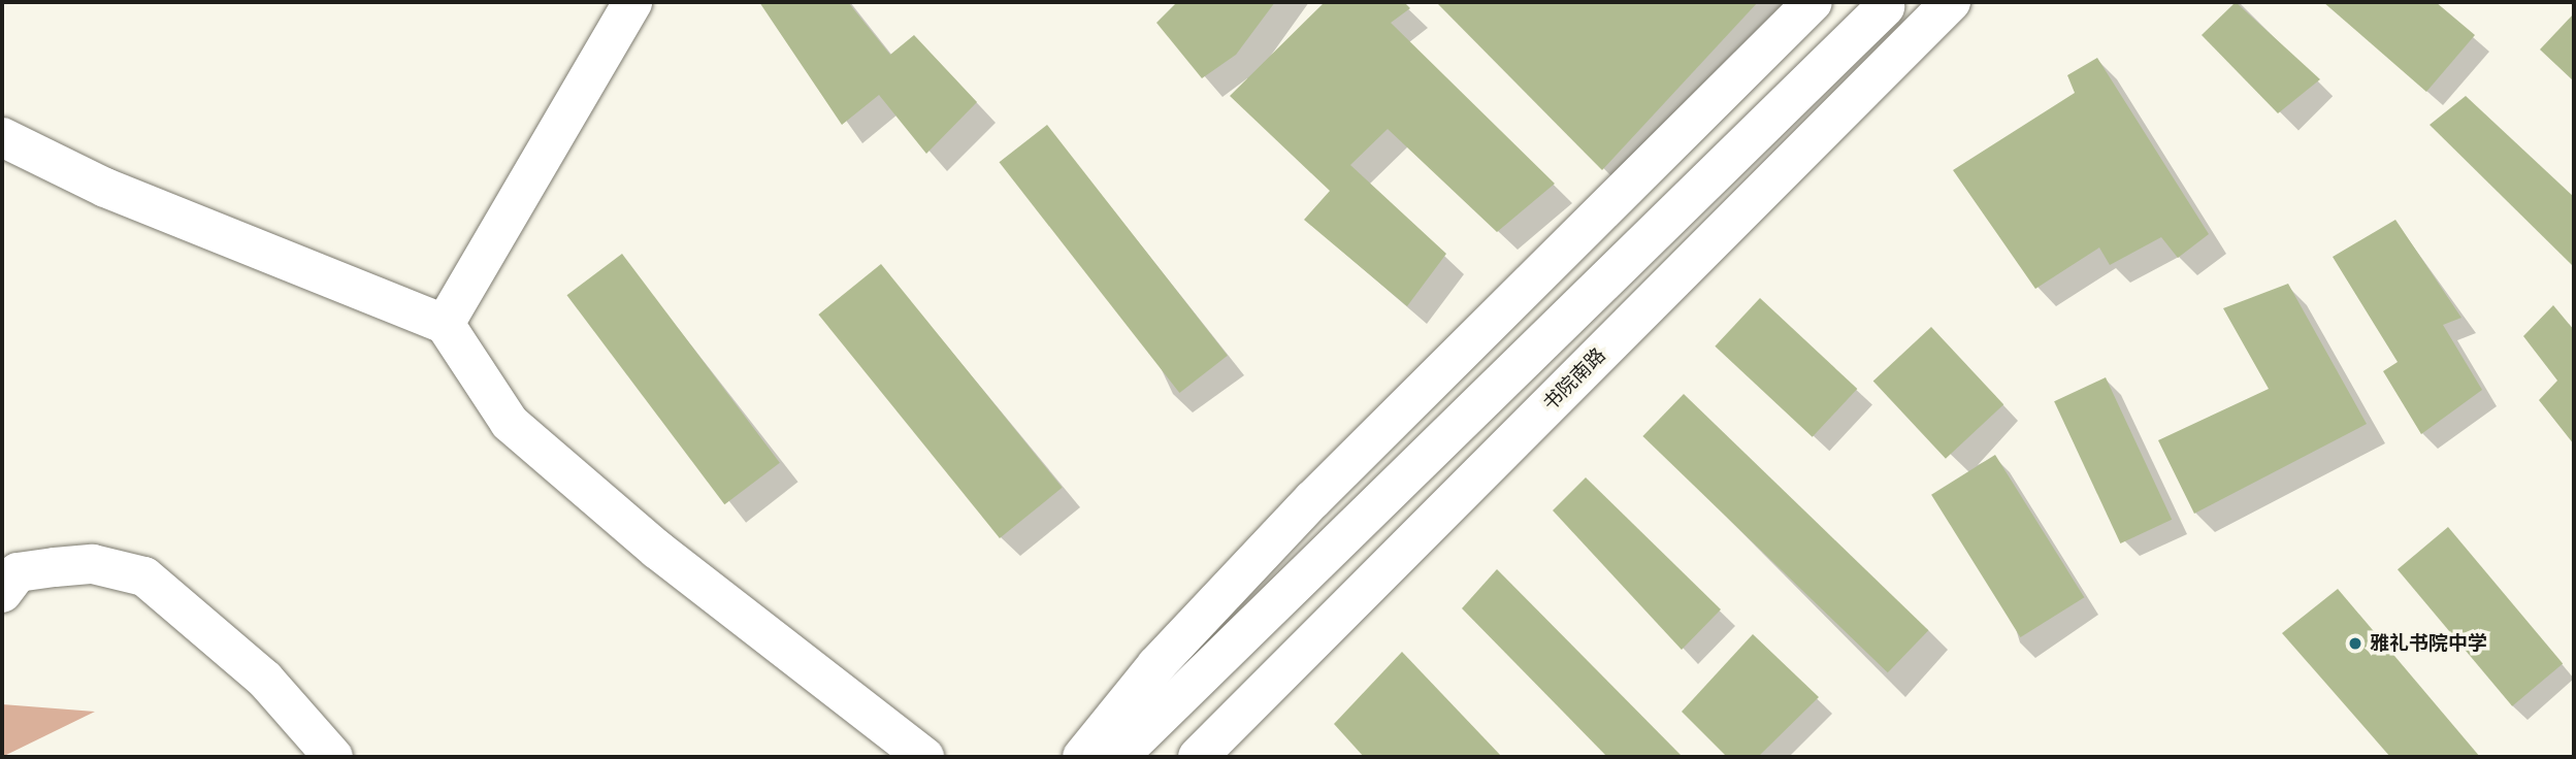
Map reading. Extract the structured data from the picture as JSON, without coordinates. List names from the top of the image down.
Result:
{
  "streets": {
    "main road": ["书院南路"]
  },
  "places": ["雅礼书院中学"]
}
